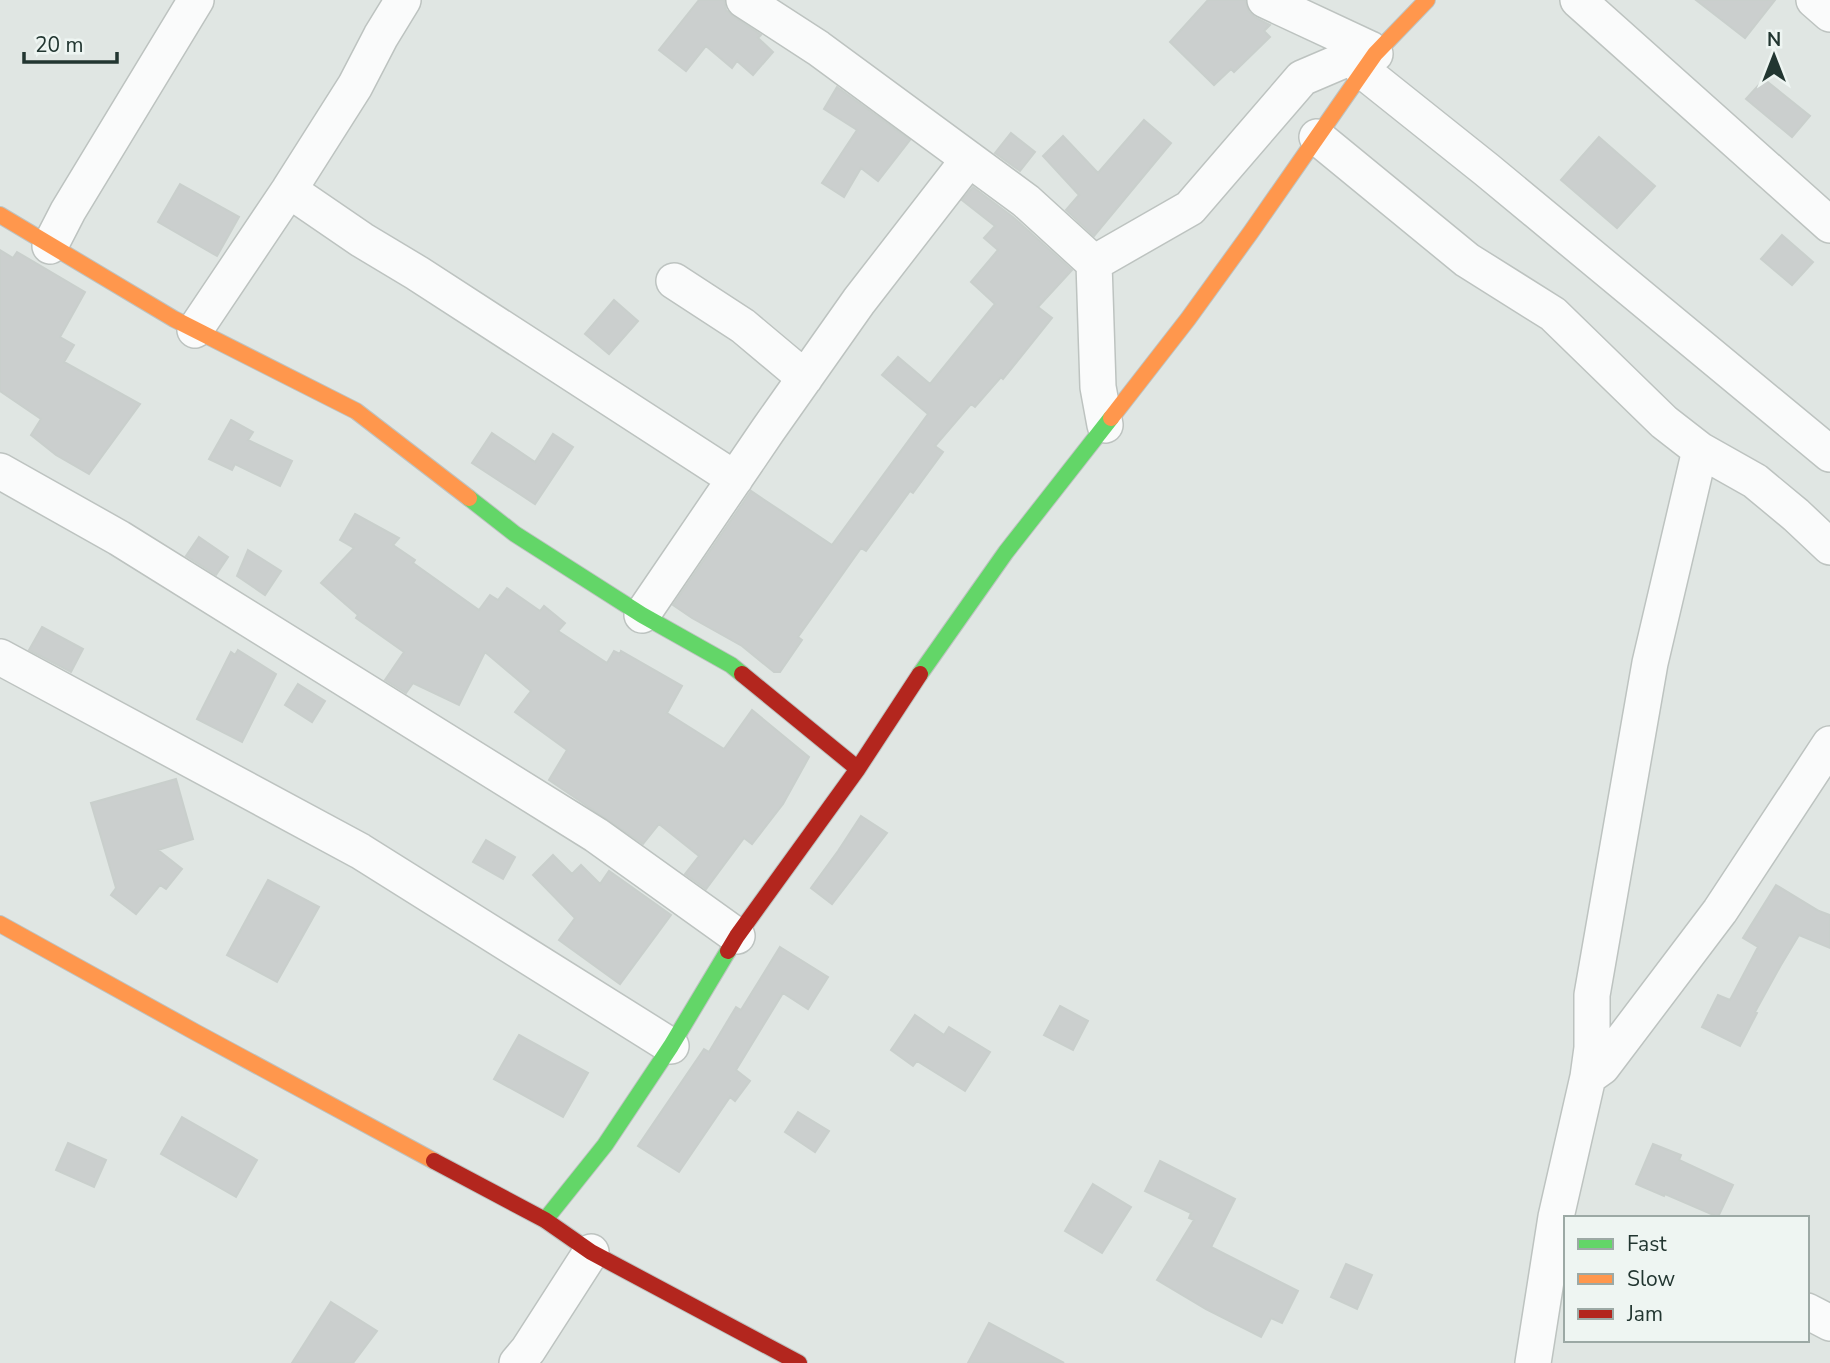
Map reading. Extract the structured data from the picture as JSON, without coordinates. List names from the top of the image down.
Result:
{
  "legend": ["Fast", "Slow", "Jam"],
  "scale_bar": "20 m",
  "north": "top"
}
